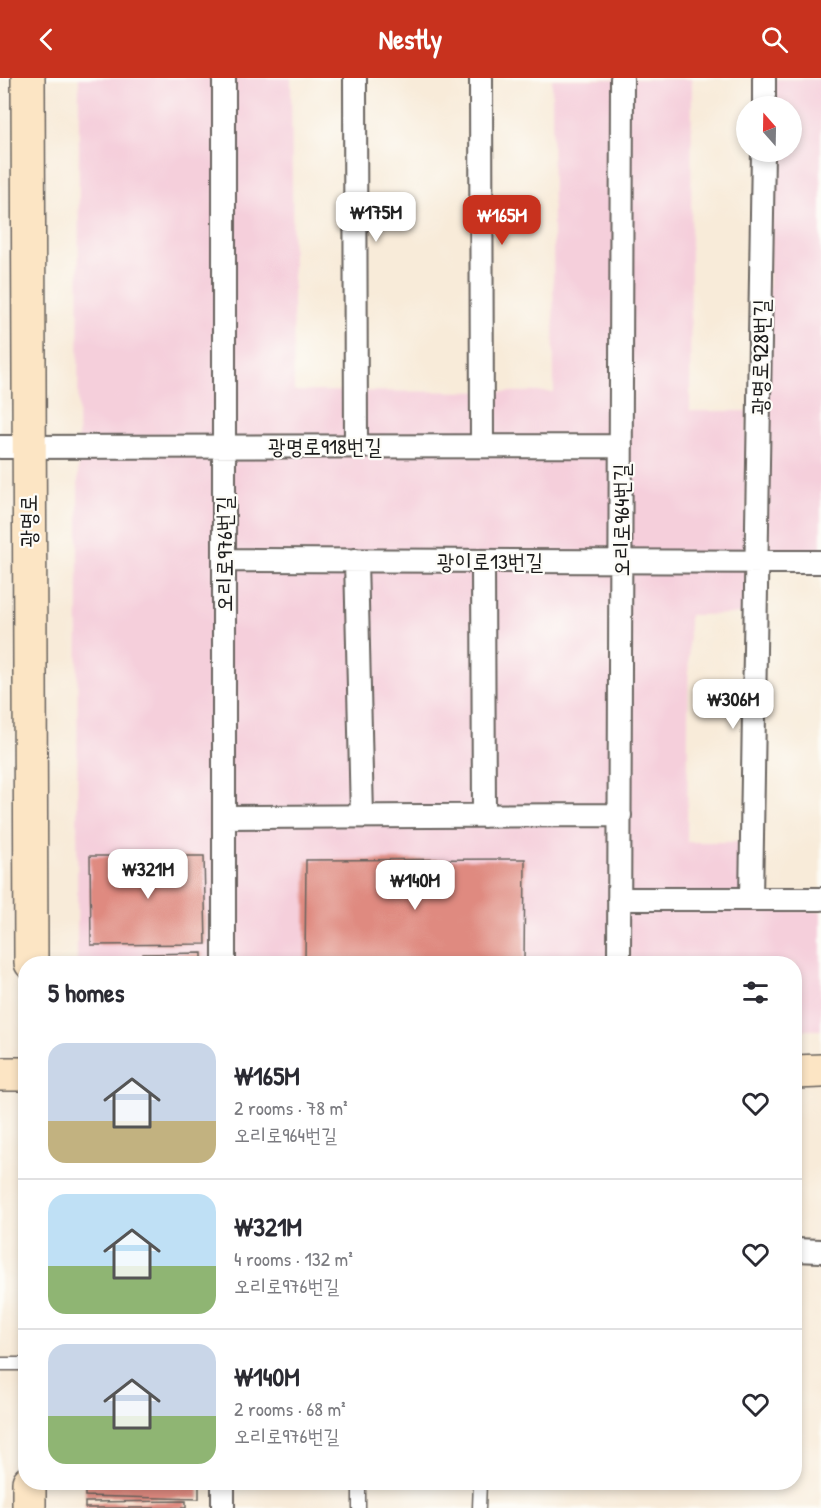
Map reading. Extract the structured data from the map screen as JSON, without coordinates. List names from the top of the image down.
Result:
{
  "streets": {
    "main road": ["광명로"],
    "street": [
      "광명로928번길",
      "광명로918번길",
      "오리로964번길",
      "오리로976번길",
      "광이로13번길"
    ]
  },
  "crossings": [
    ["광명로928번길", "광이로13번길"],
    ["광명로918번길", "오리로964번길"],
    ["광명로918번길", "광명로"],
    ["광명로918번길", "오리로976번길"],
    ["오리로964번길", "광이로13번길"],
    ["오리로976번길", "광이로13번길"]
  ],
  "north": "top",
  "page": {
    "header": "Nestly",
    "price": [
      "₩175M",
      "₩165M",
      "₩306M",
      "₩321M",
      "₩140M"
    ],
    "heading": "5 homes",
    "list": [
      {
        "name": "₩165M",
        "note": "2 rooms · 78 m² · 오리로964번길"
      },
      {
        "name": "₩321M",
        "note": "4 rooms · 132 m² · 오리로976번길"
      },
      {
        "name": "₩140M",
        "note": "2 rooms · 68 m² · 오리로976번길"
      }
    ]
  }
}
